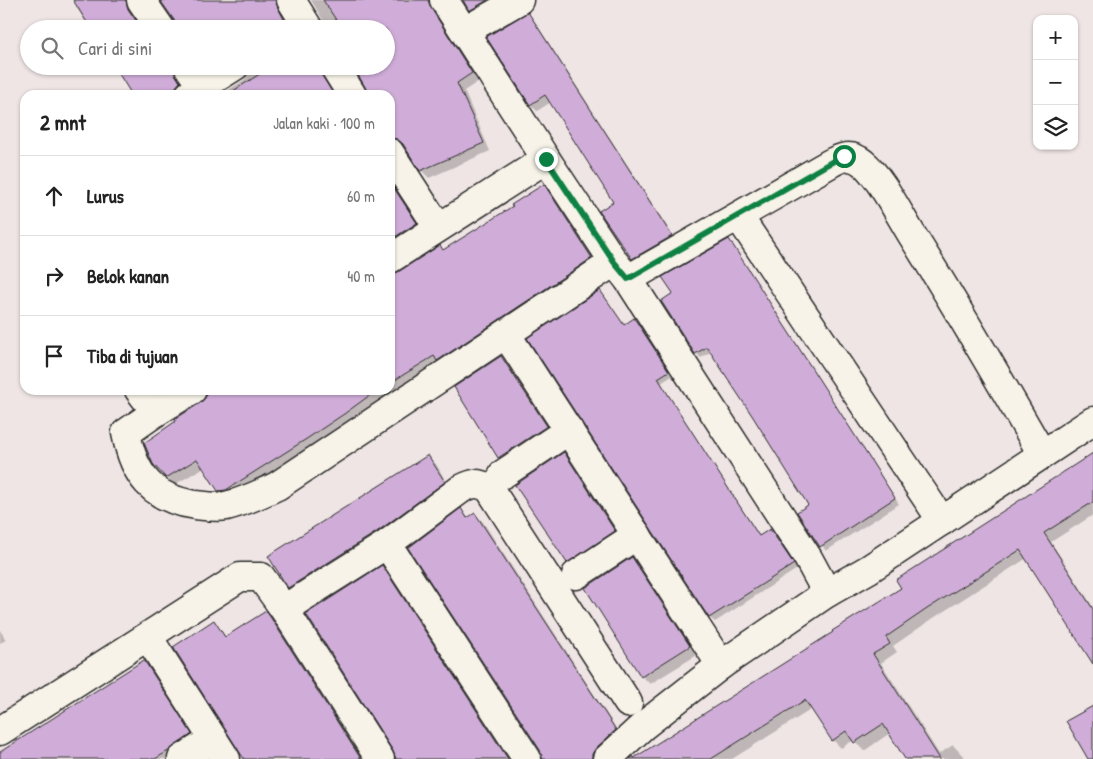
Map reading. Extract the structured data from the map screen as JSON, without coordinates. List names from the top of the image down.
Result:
{
  "page": {
    "map_buttons": ["+", "−"],
    "search": "Cari di sini",
    "heading": ["2 mnt", "Jalan kaki · 100 m"],
    "list": [
      ["Lurus", "60 m"],
      ["Belok kanan", "40 m"],
      "Tiba di tujuan"
    ]
  }
}
